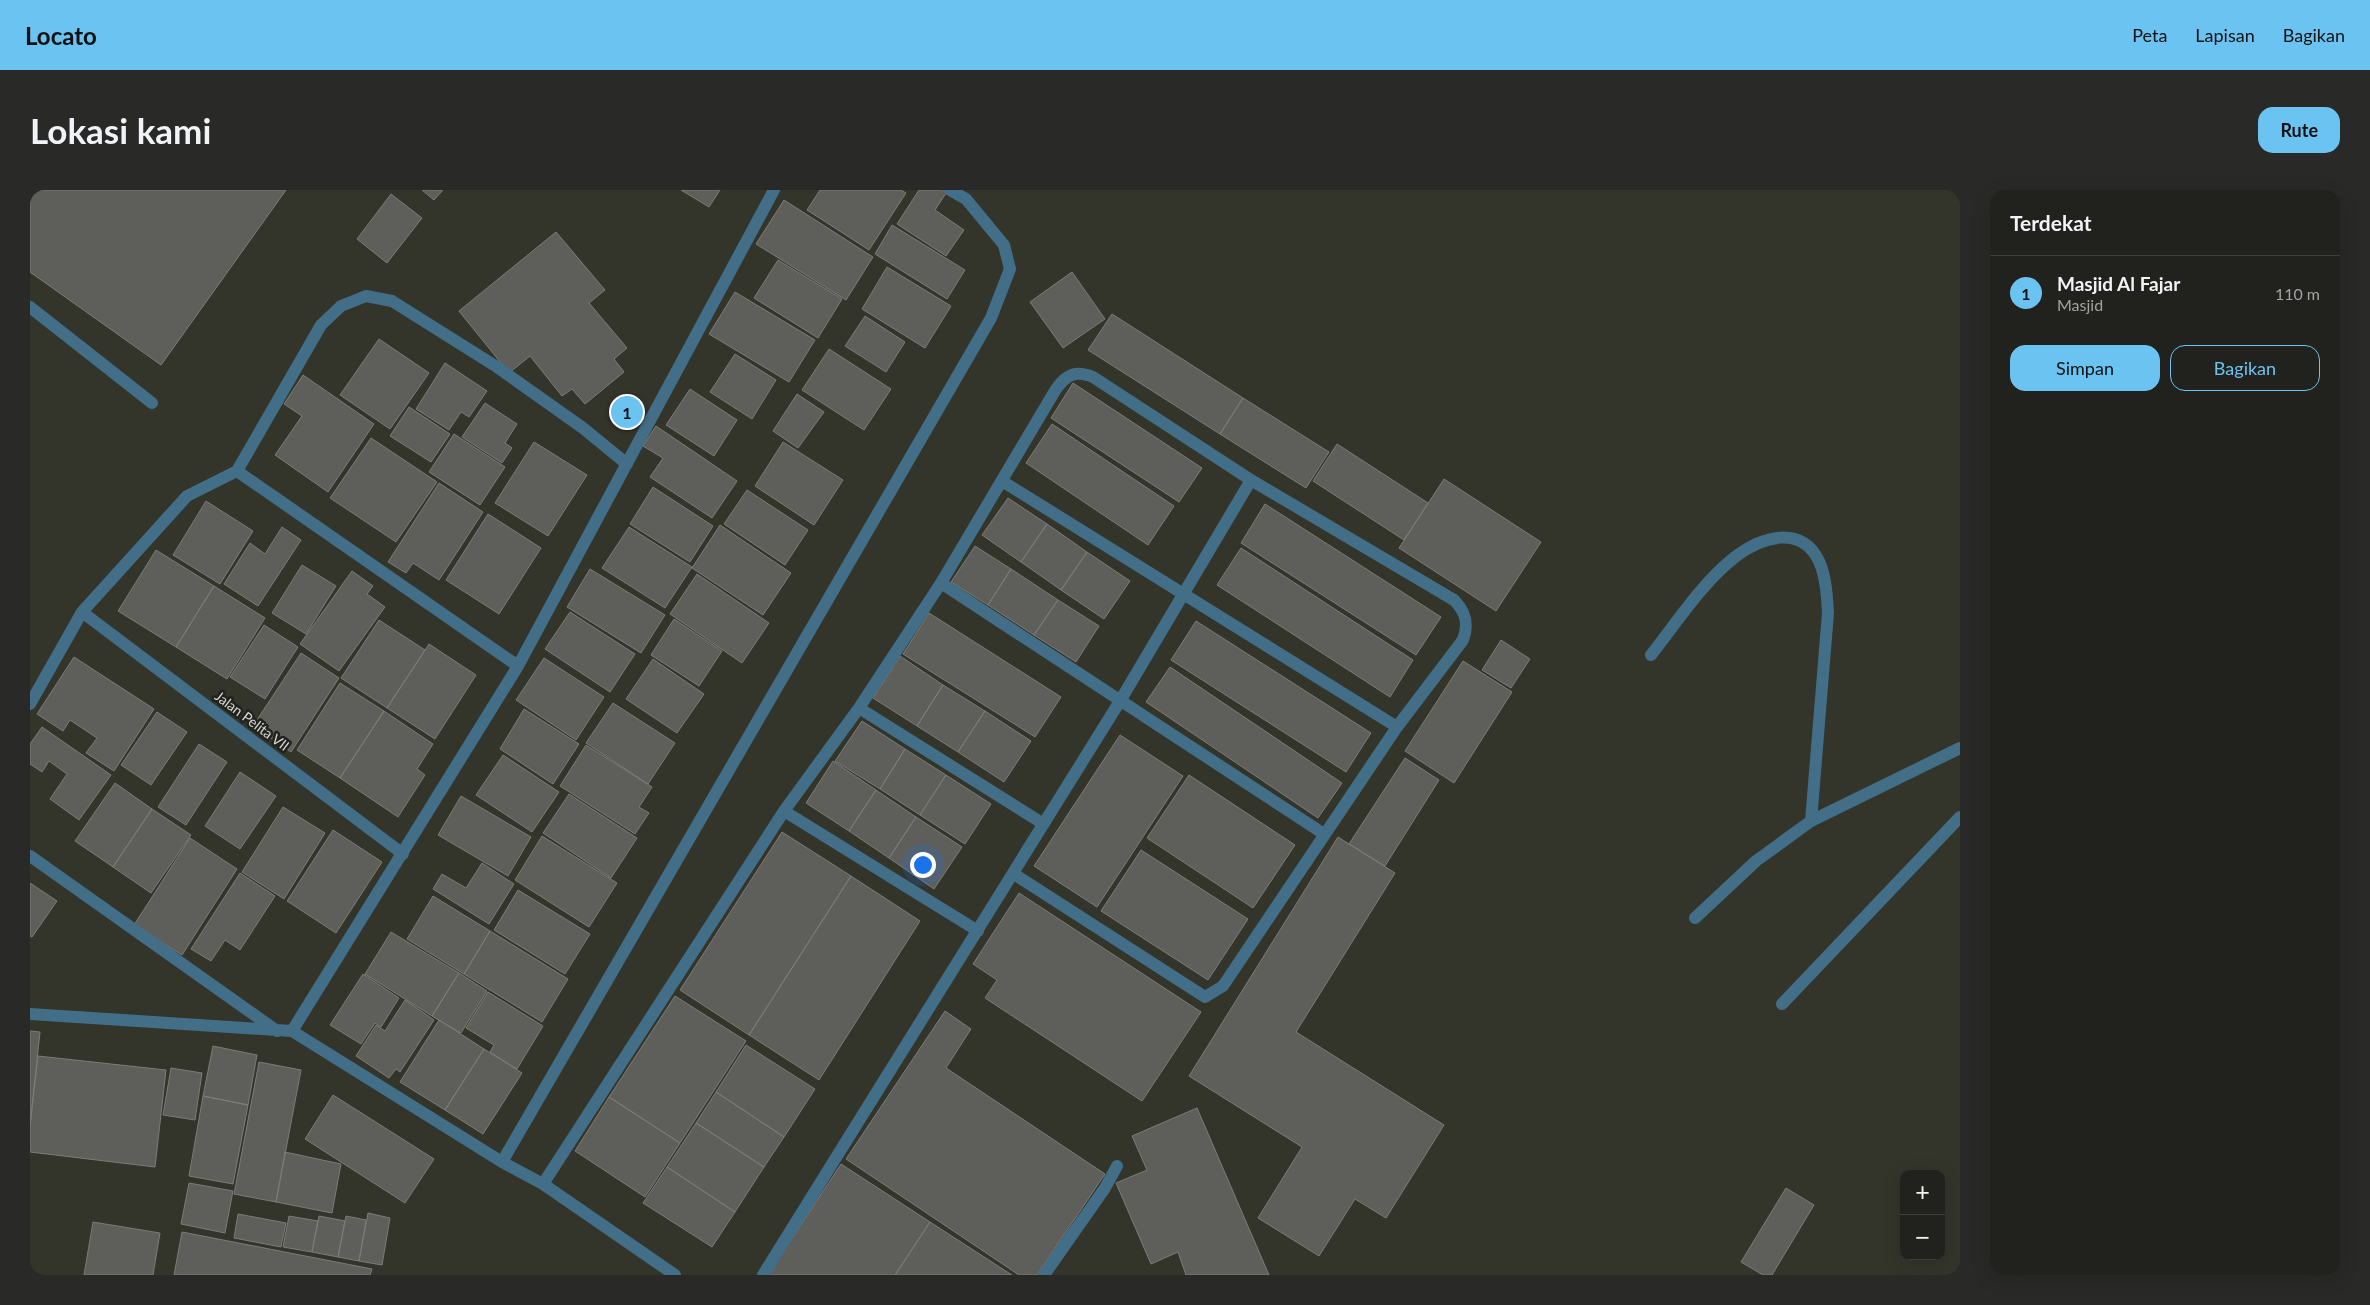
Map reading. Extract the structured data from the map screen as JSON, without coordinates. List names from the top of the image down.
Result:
{
  "streets": {
    "lane": ["Jalan Pelita VII"]
  },
  "page": {
    "header": "Locato",
    "nav": ["Peta", "Lapisan", "Bagikan"],
    "buttons": [
      "Rute",
      ["Simpan", "Bagikan"]
    ],
    "title": "Lokasi kami",
    "heading": "Terdekat",
    "list": [
      {
        "mark": "1",
        "name": "Masjid Al Fajar",
        "note": "Masjid",
        "value": "110 m"
      }
    ],
    "pins": "1",
    "map_buttons": ["+", "−"]
  }
}
